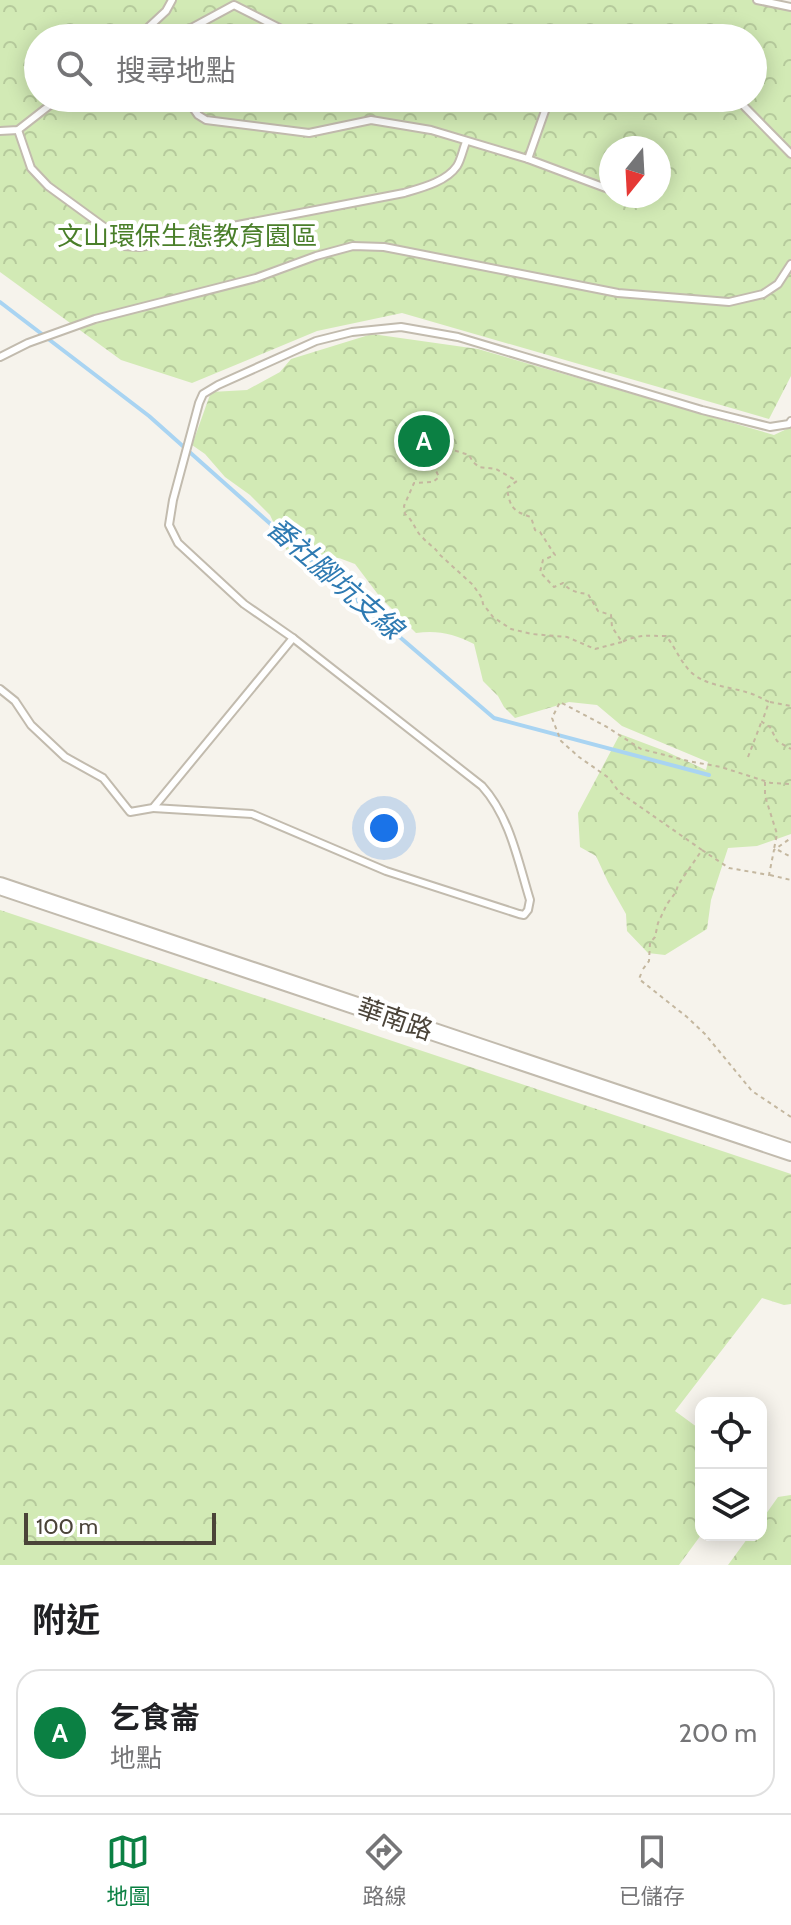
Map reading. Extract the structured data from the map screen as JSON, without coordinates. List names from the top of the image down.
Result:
{
  "streets": {
    "street": ["華南路"]
  },
  "water": ["番社腳坑支線"],
  "parks": ["文山環保生態教育園區"],
  "scale_bar": "100 m",
  "north": "bottom",
  "page": {
    "search": "搜尋地點",
    "pins": "A",
    "scale": "100 m",
    "heading": "附近",
    "list": [
      {
        "mark": "A",
        "name": "乞食崙",
        "note": "地點",
        "value": "200 m"
      }
    ],
    "nav": ["地圖", "路線", "已儲存"]
  }
}
